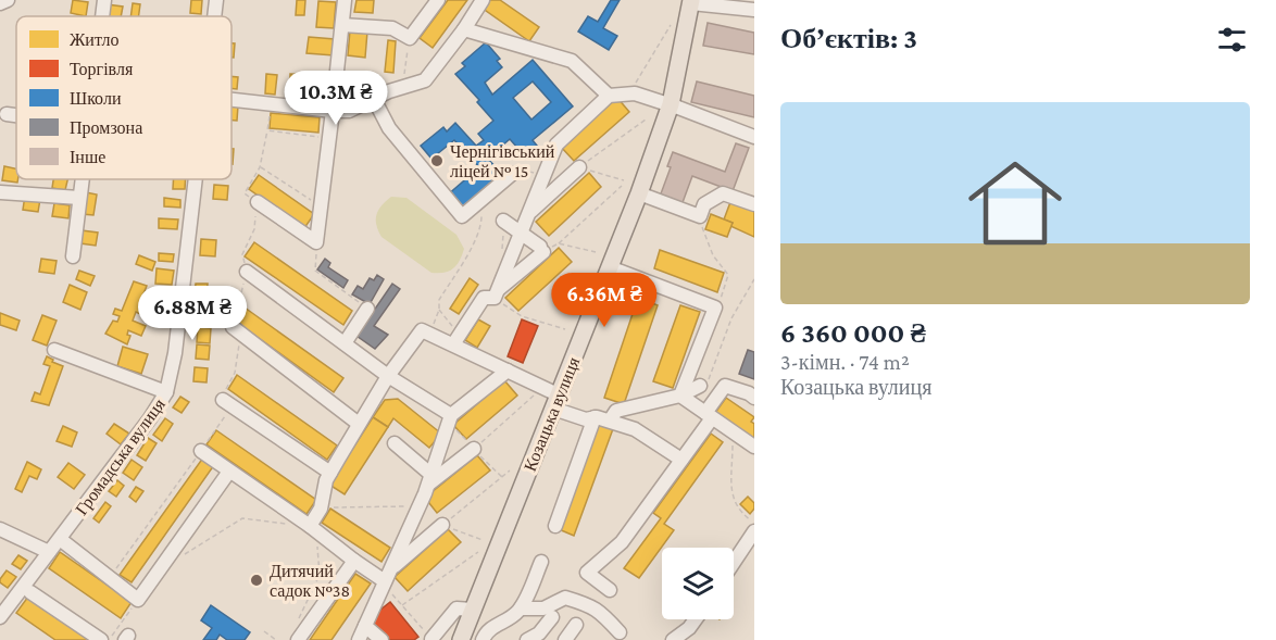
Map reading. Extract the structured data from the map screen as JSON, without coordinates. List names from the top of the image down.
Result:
{
  "streets": {
    "main road": ["Козацька вулиця"],
    "street": ["Громадська вулиця"]
  },
  "places": ["Чернігівський ліцей № 15", "Дитячий садок №38"],
  "legend": [
    "Житло",
    "Торгівля",
    "Школи",
    "Промзона",
    "Інше"
  ],
  "page": {
    "heading": "Об’єктів: 3",
    "price": ["10.3M ₴", "6.36M ₴", "6.88M ₴"],
    "list": [
      {
        "name": "6 360 000 ₴",
        "note": "3-кімн. · 74 m² · Козацька вулиця"
      }
    ]
  }
}
